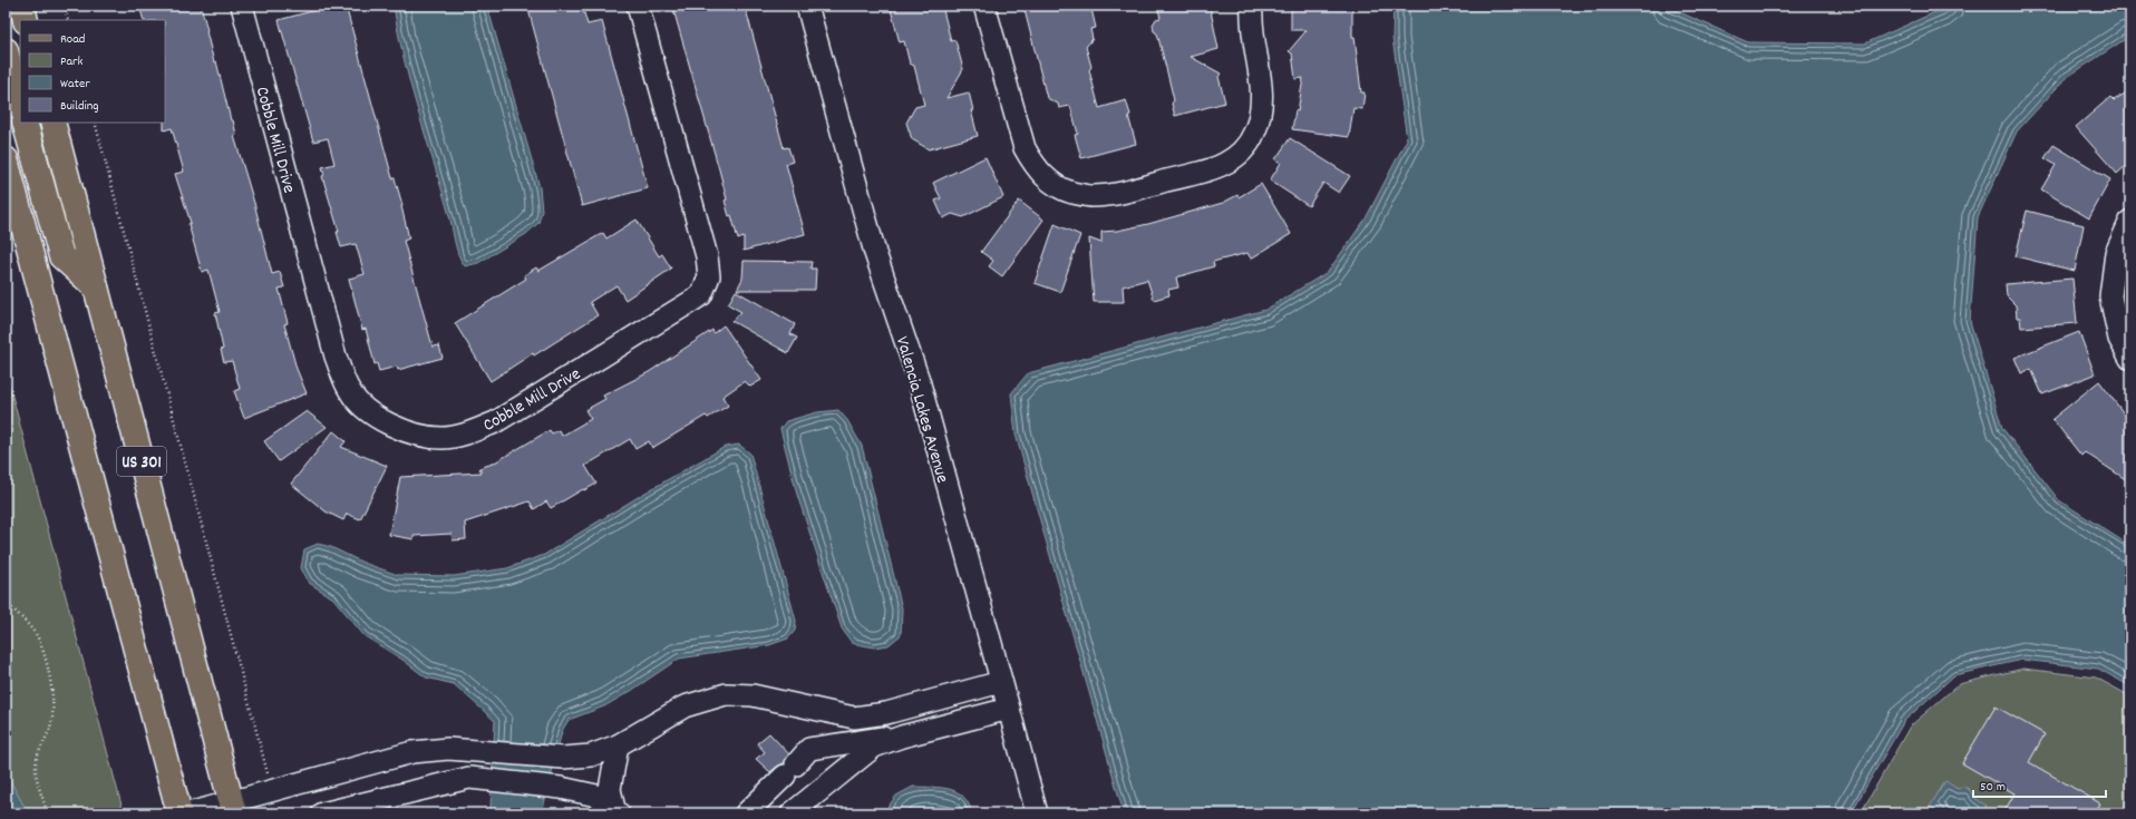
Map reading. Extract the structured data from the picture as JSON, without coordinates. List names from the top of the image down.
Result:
{
  "streets": {
    "main road": ["US 301"],
    "street": ["Cobble Mill Drive", "Valencia Lakes Avenue"]
  },
  "legend": [
    "Road",
    "Park",
    "Water",
    "Building"
  ],
  "scale_bar": "50 m"
}
